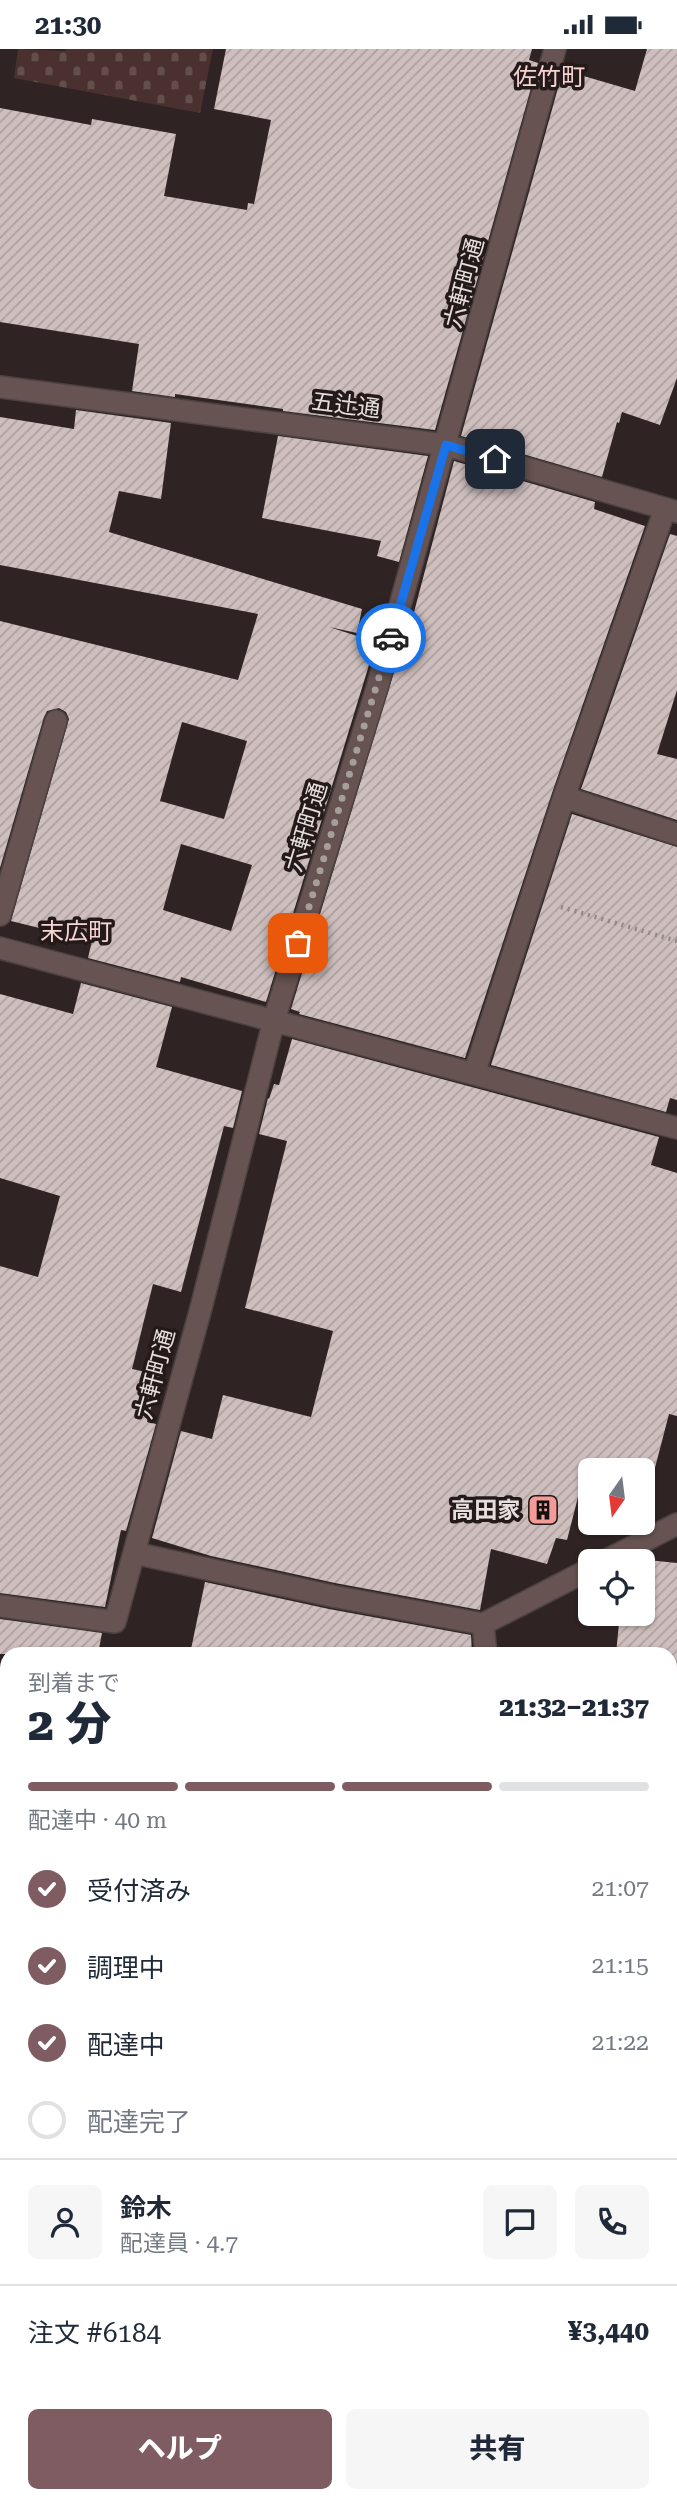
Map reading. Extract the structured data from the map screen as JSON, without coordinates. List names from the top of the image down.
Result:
{
  "streets": {
    "street": ["六軒町通", "五辻通"]
  },
  "crossings": [
    ["六軒町通", "五辻通"]
  ],
  "districts": ["佐竹町", "末広町"],
  "places": {
    "building": ["高田家"]
  },
  "north": "bottom",
  "page": {
    "status": "21:30",
    "heading": ["2 分", "到着まで", "21:32–21:37"],
    "panel": [
      "鈴木",
      "配達員 · 4.7",
      "注文 #6184",
      "¥3,440"
    ],
    "bar": "配達中 · 40 m",
    "list": [
      ["受付済み", "21:07"],
      ["調理中", "21:15"],
      ["配達中", "21:22"],
      "配達完了"
    ],
    "buttons": ["ヘルプ", "共有"]
  }
}
